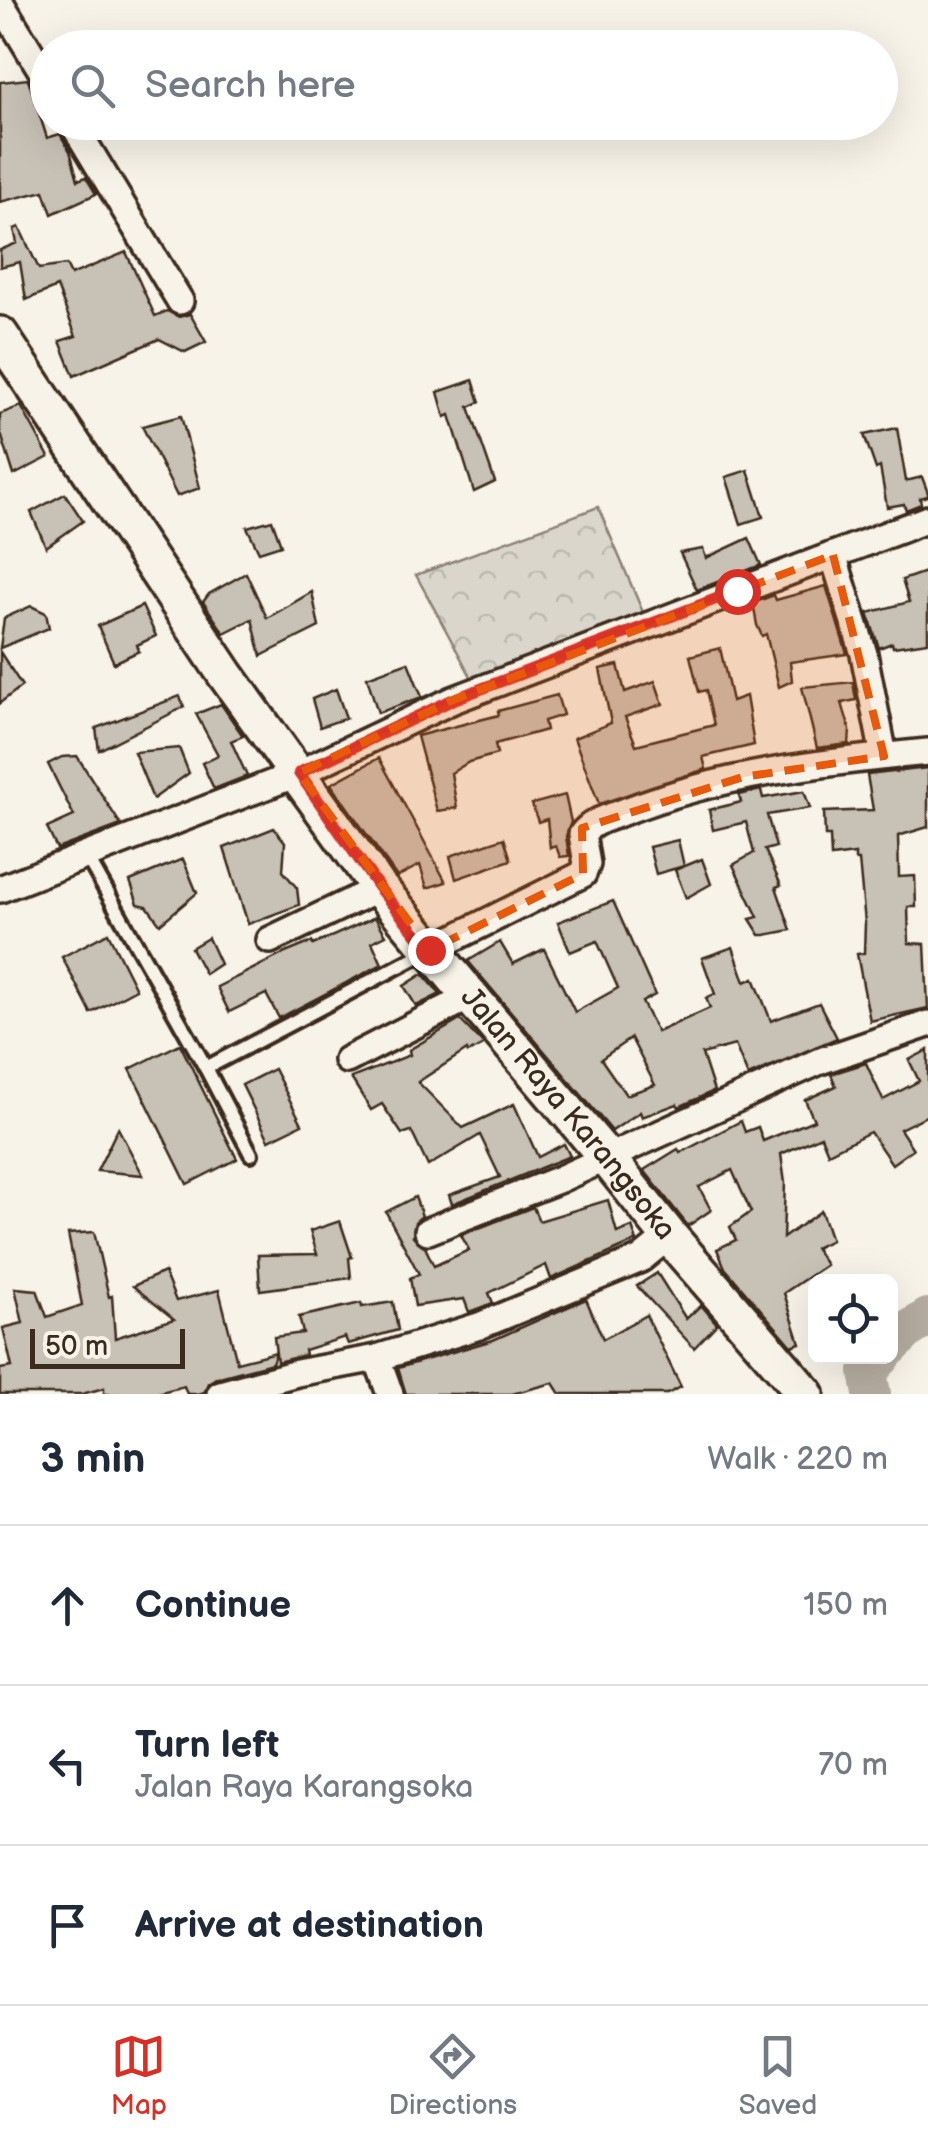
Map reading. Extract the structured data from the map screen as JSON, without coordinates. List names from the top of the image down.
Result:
{
  "streets": {
    "main road": ["Jalan Raya Karangsoka"]
  },
  "scale_bar": "50 m",
  "page": {
    "search": "Search here",
    "scale": "50 m",
    "heading": ["3 min", "Walk · 220 m"],
    "list": [
      ["Continue", "150 m"],
      ["Turn left", "Jalan Raya Karangsoka", "70 m"],
      "Arrive at destination"
    ],
    "nav": ["Map", "Directions", "Saved"]
  }
}
